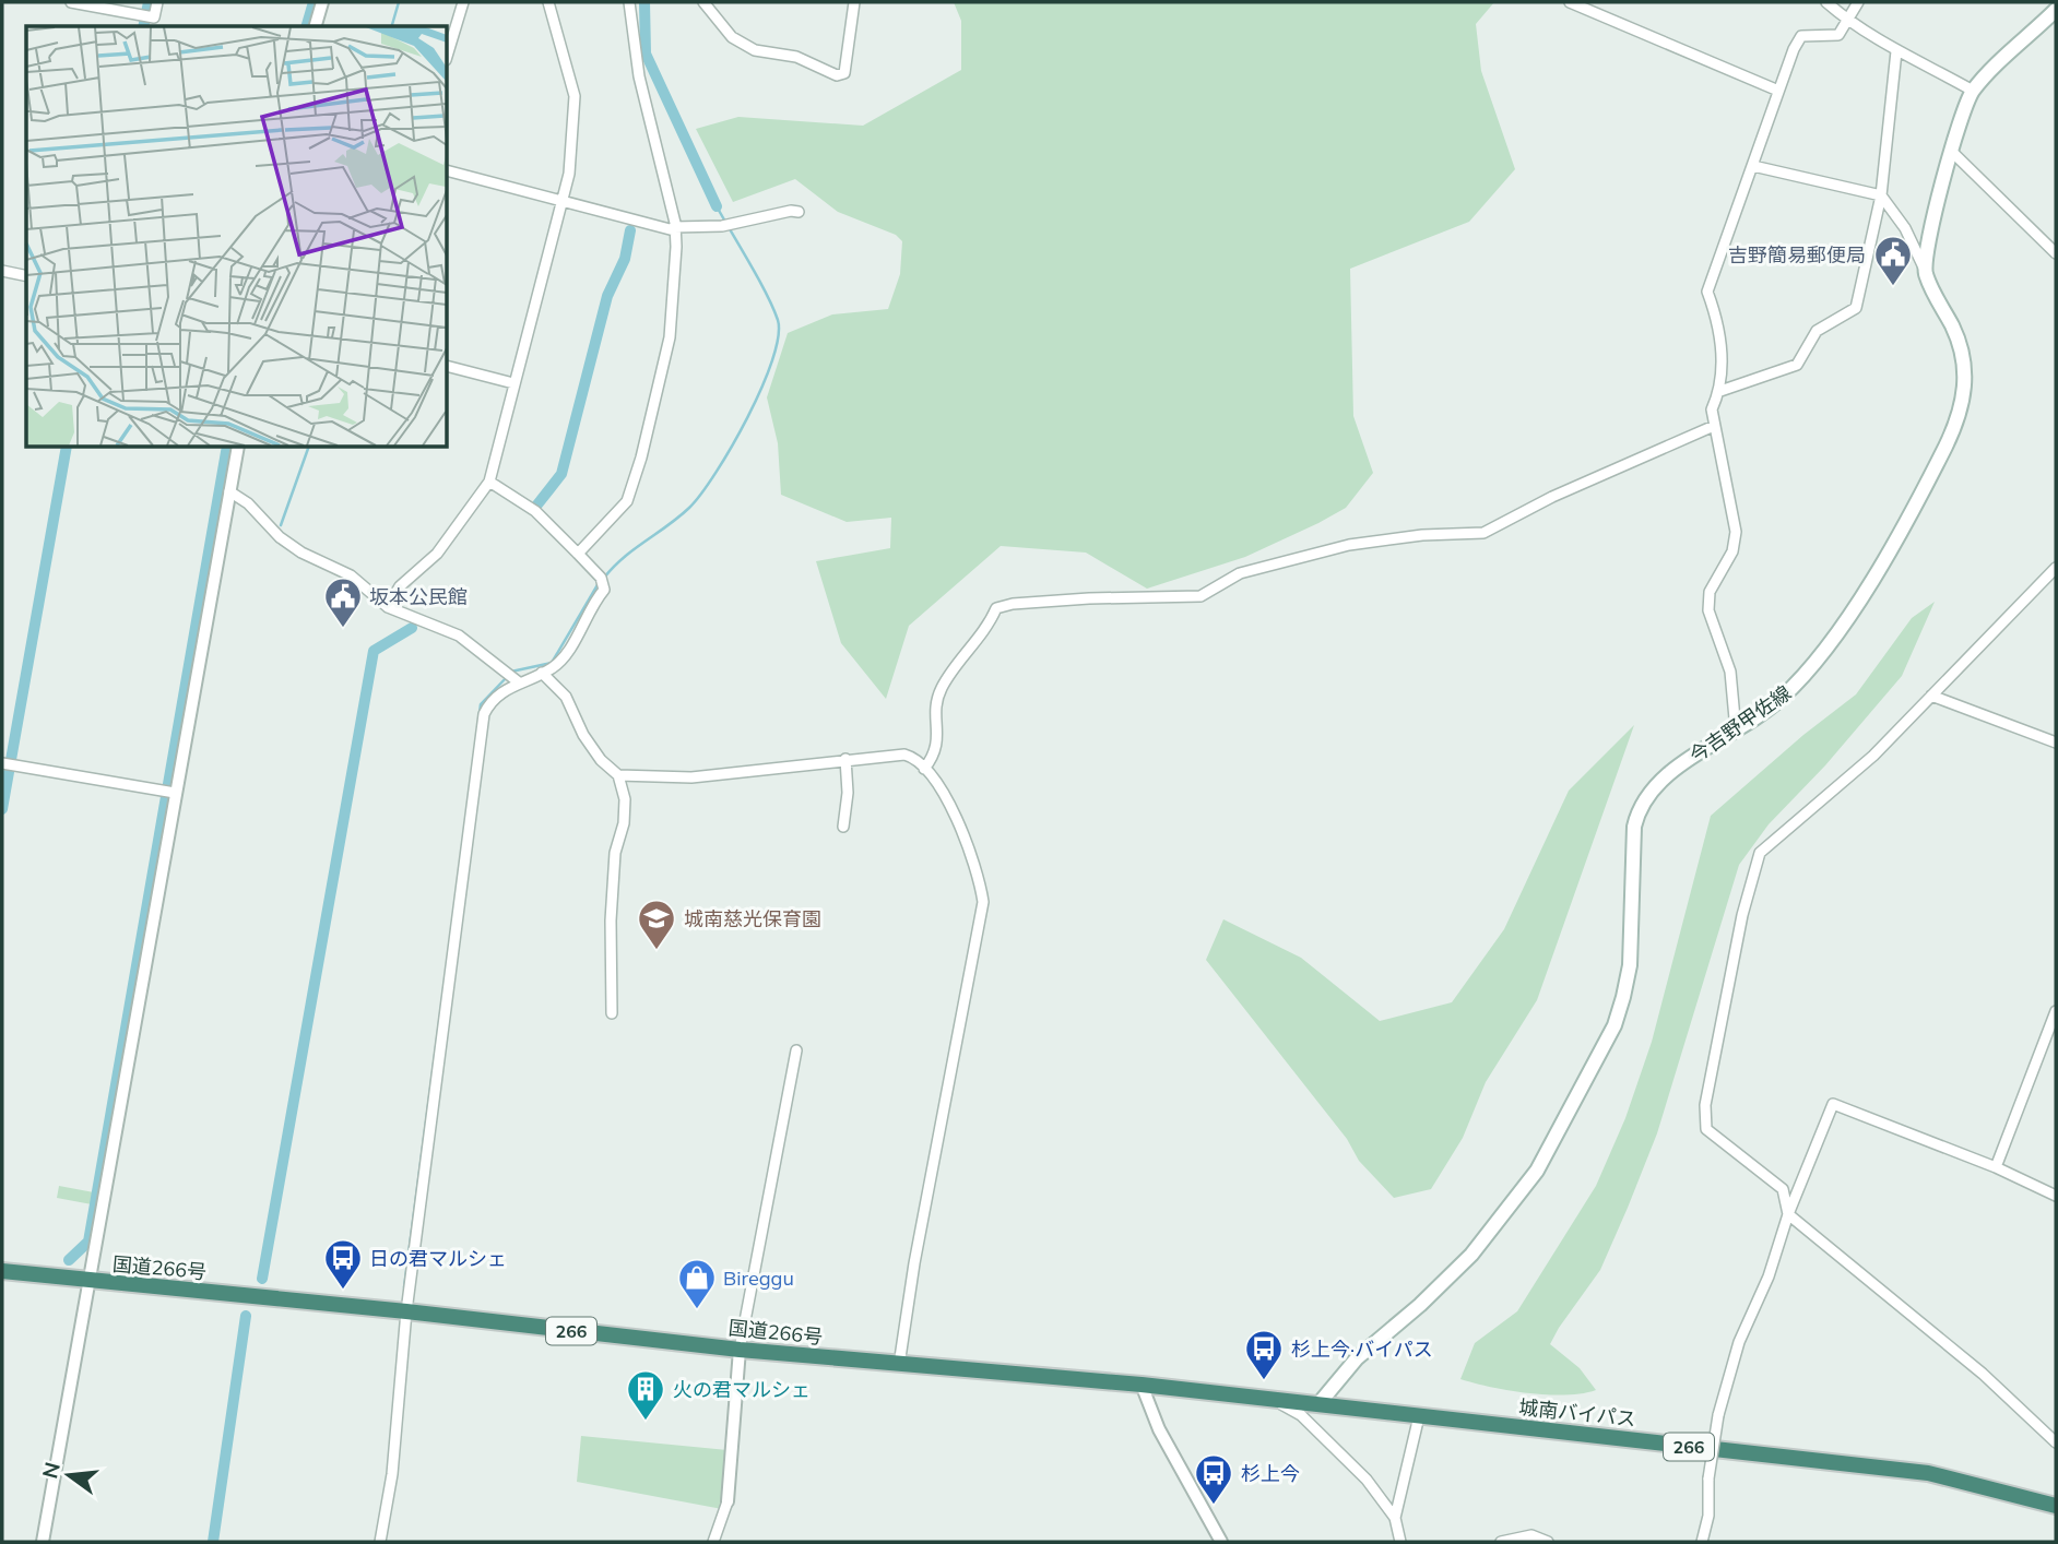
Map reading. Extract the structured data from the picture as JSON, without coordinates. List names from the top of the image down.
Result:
{
  "streets": {
    "highway": ["国道266号", "266", "城南バイパス"],
    "main road": ["今吉野甲佐線"]
  },
  "crossings": [
    ["今吉野甲佐線", "国道266号"],
    ["今吉野甲佐線", "城南バイパス"],
    ["国道266号", "城南バイパス"]
  ],
  "places": {
    "public building": ["吉野簡易郵便局", "坂本公民館"],
    "school or university": ["城南慈光保育園"],
    "bus stop": ["日の君マルシェ", "杉上今·バイパス", "杉上今"],
    "shop": ["Bireggu"],
    "building": ["火の君マルシェ"]
  },
  "north": "left"
}
